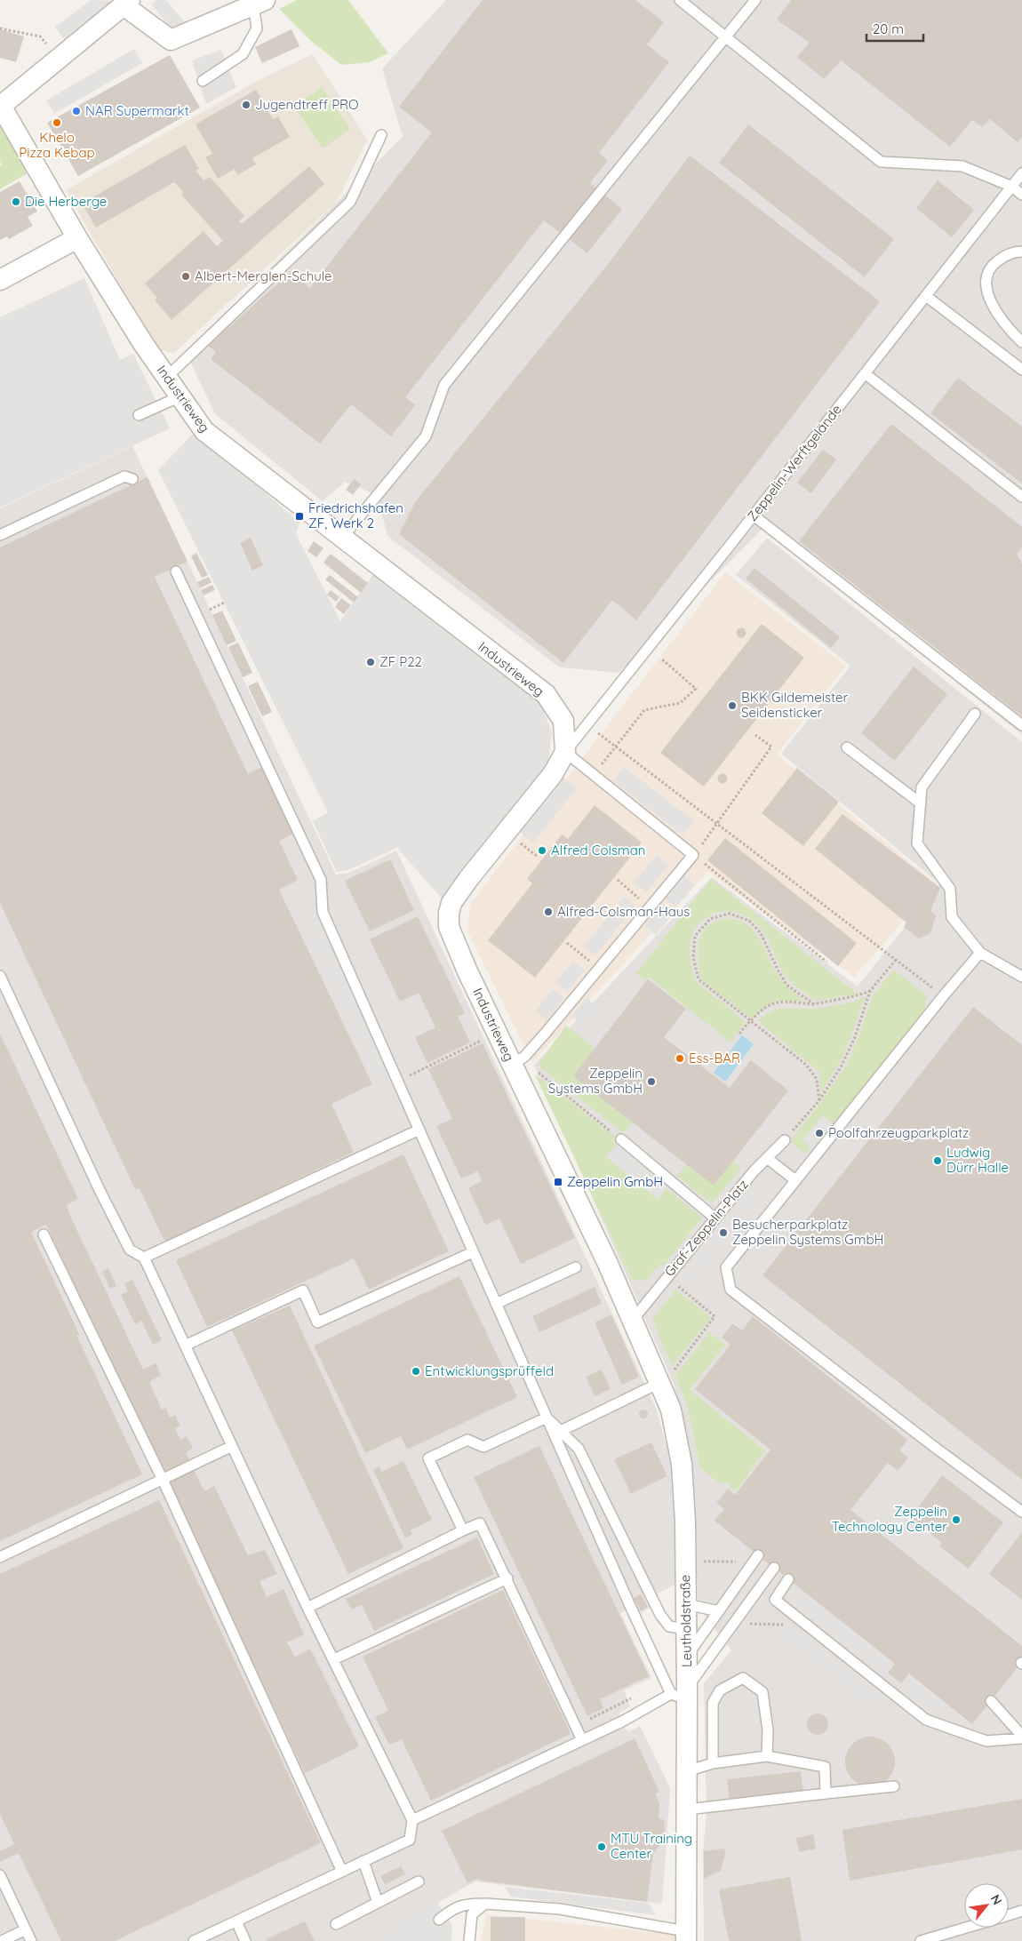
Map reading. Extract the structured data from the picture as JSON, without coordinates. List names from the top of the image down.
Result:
{
  "streets": {
    "street": ["Industrieweg", "Leutholdstraße"],
    "lane": ["Zeppelin-Werftgelände", "Graf-Zeppelin-Platz"]
  },
  "crossings": [
    ["Industrieweg", "Zeppelin-Werftgelände"],
    ["Industrieweg", "Graf-Zeppelin-Platz"],
    ["Industrieweg", "Leutholdstraße"],
    ["Graf-Zeppelin-Platz", "Leutholdstraße"]
  ],
  "places": {
    "other": [
      "Jugendtreff PRO",
      "NAR Supermarkt",
      "Khelo Pizza Kebap",
      "Die Herberge",
      "Albert-Merglen-Schule",
      "ZF P22",
      "BKK Gildemeister Seidensticker",
      "Alfred Colsman",
      "Alfred-Colsman-Haus",
      "Ess-BAR",
      "Zeppelin Systems GmbH",
      "Poolfahrzeugparkplatz",
      "Ludwig Dürr Halle",
      "Besucherparkplatz Zeppelin Systems GmbH",
      "Entwicklungsprüffeld",
      "Zeppelin Technology Center",
      "MTU Training Center"
    ],
    "transit": ["Friedrichshafen ZF, Werk 2", "Zeppelin GmbH"]
  },
  "scale_bar": "20 m",
  "north": "top right"
}
